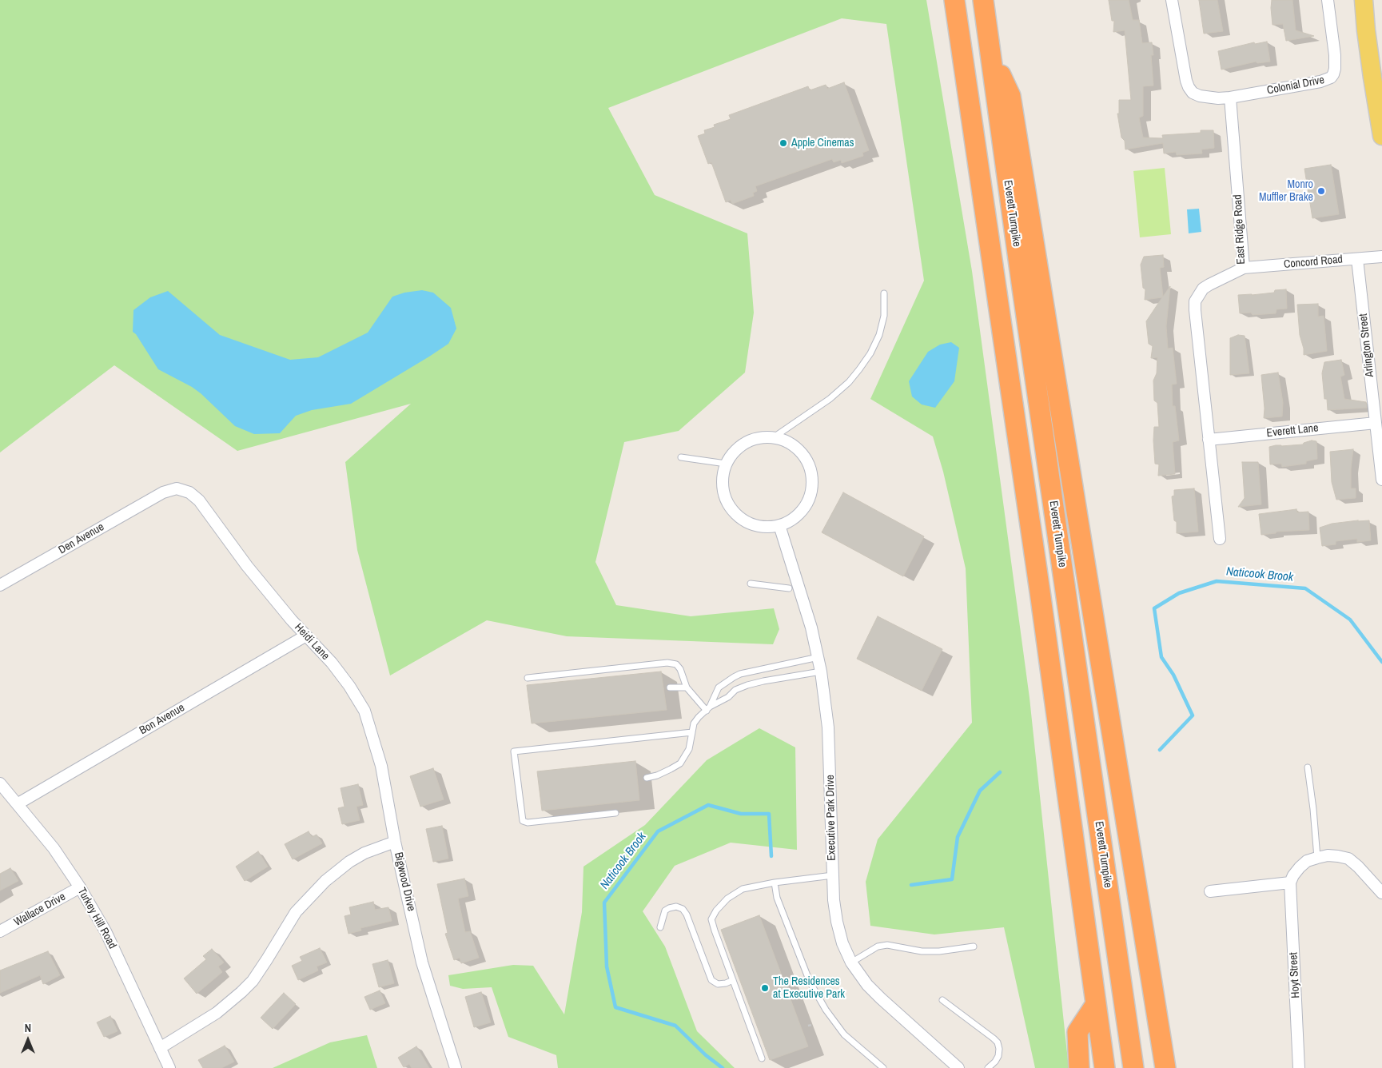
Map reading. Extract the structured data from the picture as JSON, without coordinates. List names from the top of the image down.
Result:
{
  "streets": {
    "highway": ["Everett Turnpike"],
    "street": [
      "Colonial Drive",
      "East Ridge Road",
      "Concord Road",
      "Arlington Street",
      "Everett Lane",
      "Den Avenue",
      "Heidi Lane",
      "Bon Avenue",
      "Executive Park Drive",
      "Bigwood Drive",
      "Wallace Drive",
      "Turkey Hill Road",
      "Hoyt Street"
    ]
  },
  "crossings": [
    ["Colonial Drive", "East Ridge Road"],
    ["East Ridge Road", "Concord Road"],
    ["East Ridge Road", "Everett Lane"],
    ["Concord Road", "Arlington Street"],
    ["Arlington Street", "Everett Lane"],
    ["Den Avenue", "Heidi Lane"],
    ["Heidi Lane", "Bon Avenue"],
    ["Heidi Lane", "Bigwood Drive"],
    ["Bon Avenue", "Turkey Hill Road"],
    ["Bigwood Drive", "Turkey Hill Road"],
    ["Wallace Drive", "Turkey Hill Road"]
  ],
  "water": ["Naticook Brook"],
  "places": ["Apple Cinemas", "Monro Muffler Brake", "The Residences at Executive Park"],
  "north": "top"
}
